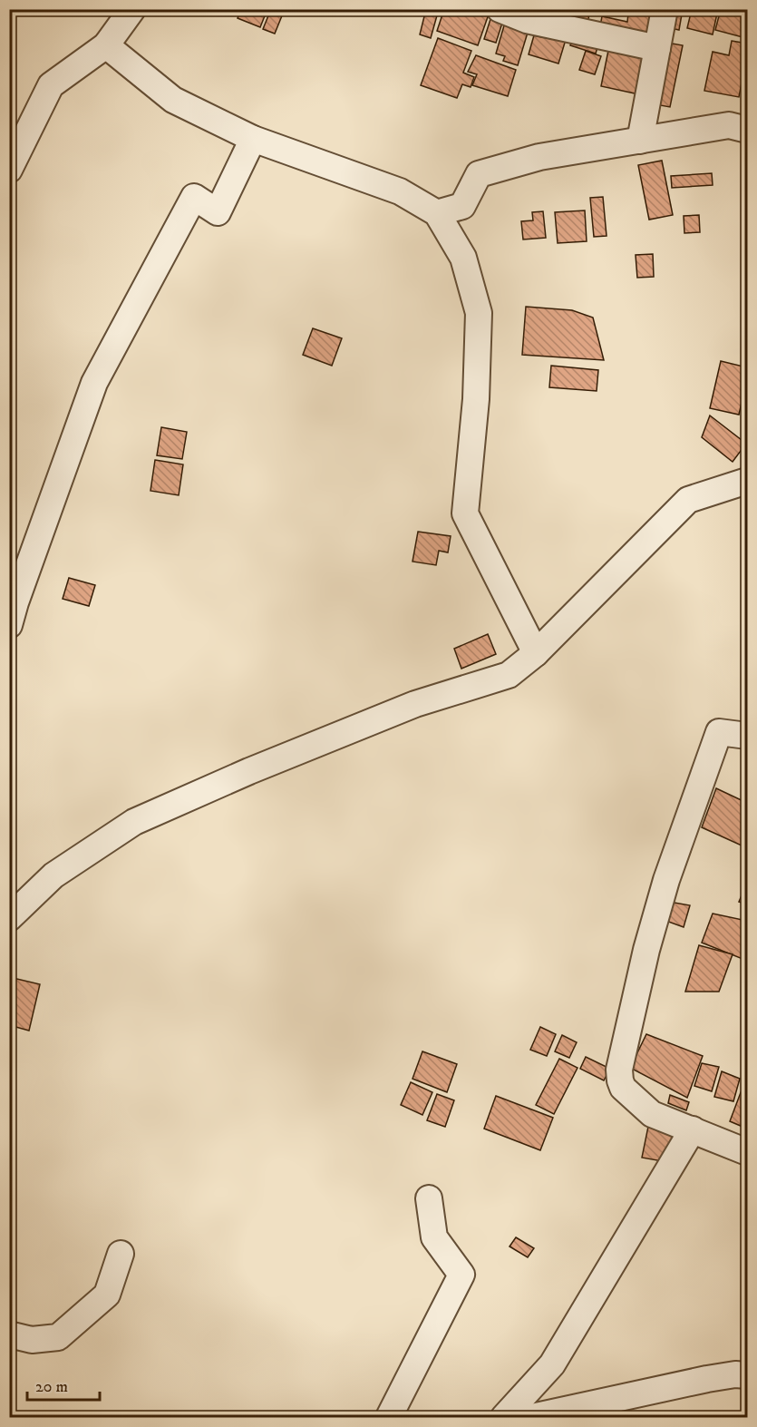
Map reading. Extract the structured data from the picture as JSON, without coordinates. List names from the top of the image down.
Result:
{
  "scale_bar": "20 m"
}
